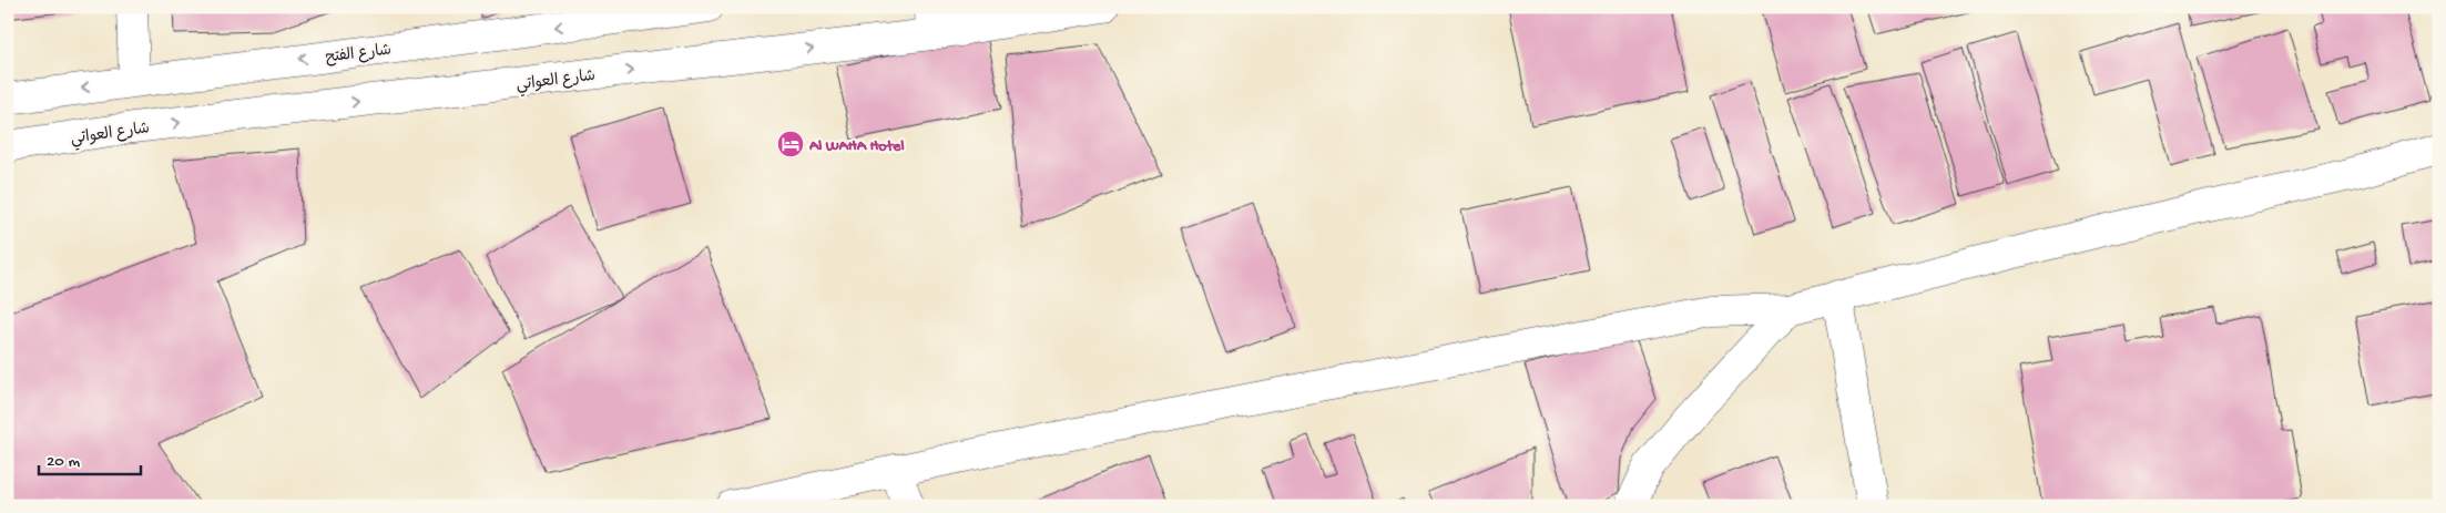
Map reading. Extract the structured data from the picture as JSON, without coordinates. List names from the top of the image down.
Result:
{
  "streets": {
    "street": ["شارع الفتح", "شارع العواتي"]
  },
  "one_way": ["شارع الفتح", "شارع العواتي"],
  "places": {
    "hotel": ["Al WAHA Hotel"]
  },
  "scale_bar": "20 m"
}
